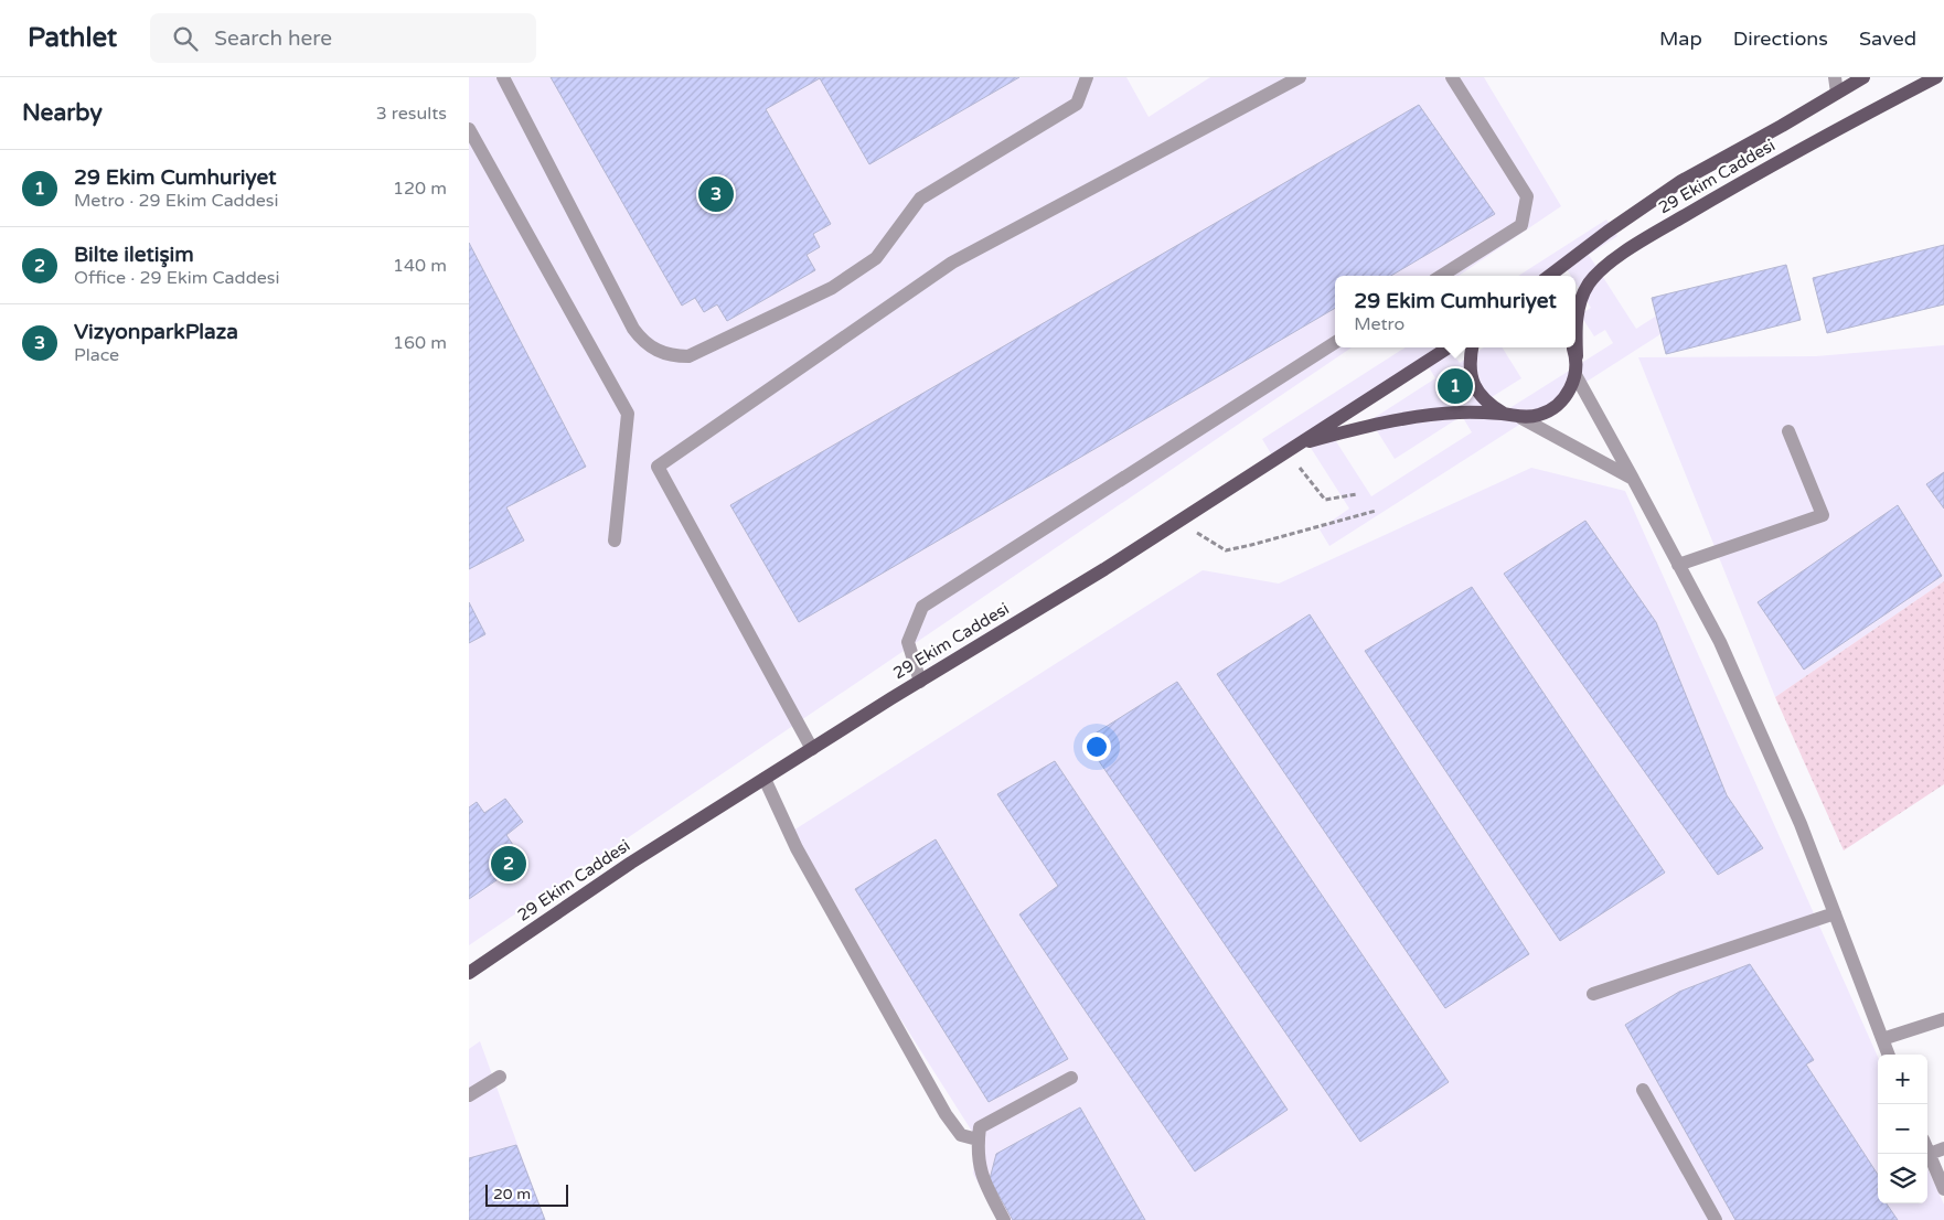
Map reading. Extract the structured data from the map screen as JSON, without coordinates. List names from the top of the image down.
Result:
{
  "streets": {
    "main road": ["29 Ekim Caddesi"]
  },
  "scale_bar": "20 m",
  "page": {
    "header": "Pathlet",
    "search": "Search here",
    "nav": ["Map", "Directions", "Saved"],
    "heading": ["Nearby", "3 results"],
    "list": [
      {
        "mark": "1",
        "name": "29 Ekim Cumhuriyet",
        "note": "Metro · 29 Ekim Caddesi",
        "value": "120 m"
      },
      {
        "mark": "2",
        "name": "Bilte iletişim",
        "note": "Office · 29 Ekim Caddesi",
        "value": "140 m"
      },
      {
        "mark": "3",
        "name": "VizyonparkPlaza",
        "note": "Place",
        "value": "160 m"
      }
    ],
    "pins": ["3", "1", "2"],
    "popup": ["29 Ekim Cumhuriyet", "Metro"],
    "map_buttons": ["+", "−"],
    "scale": "20 m"
  }
}
